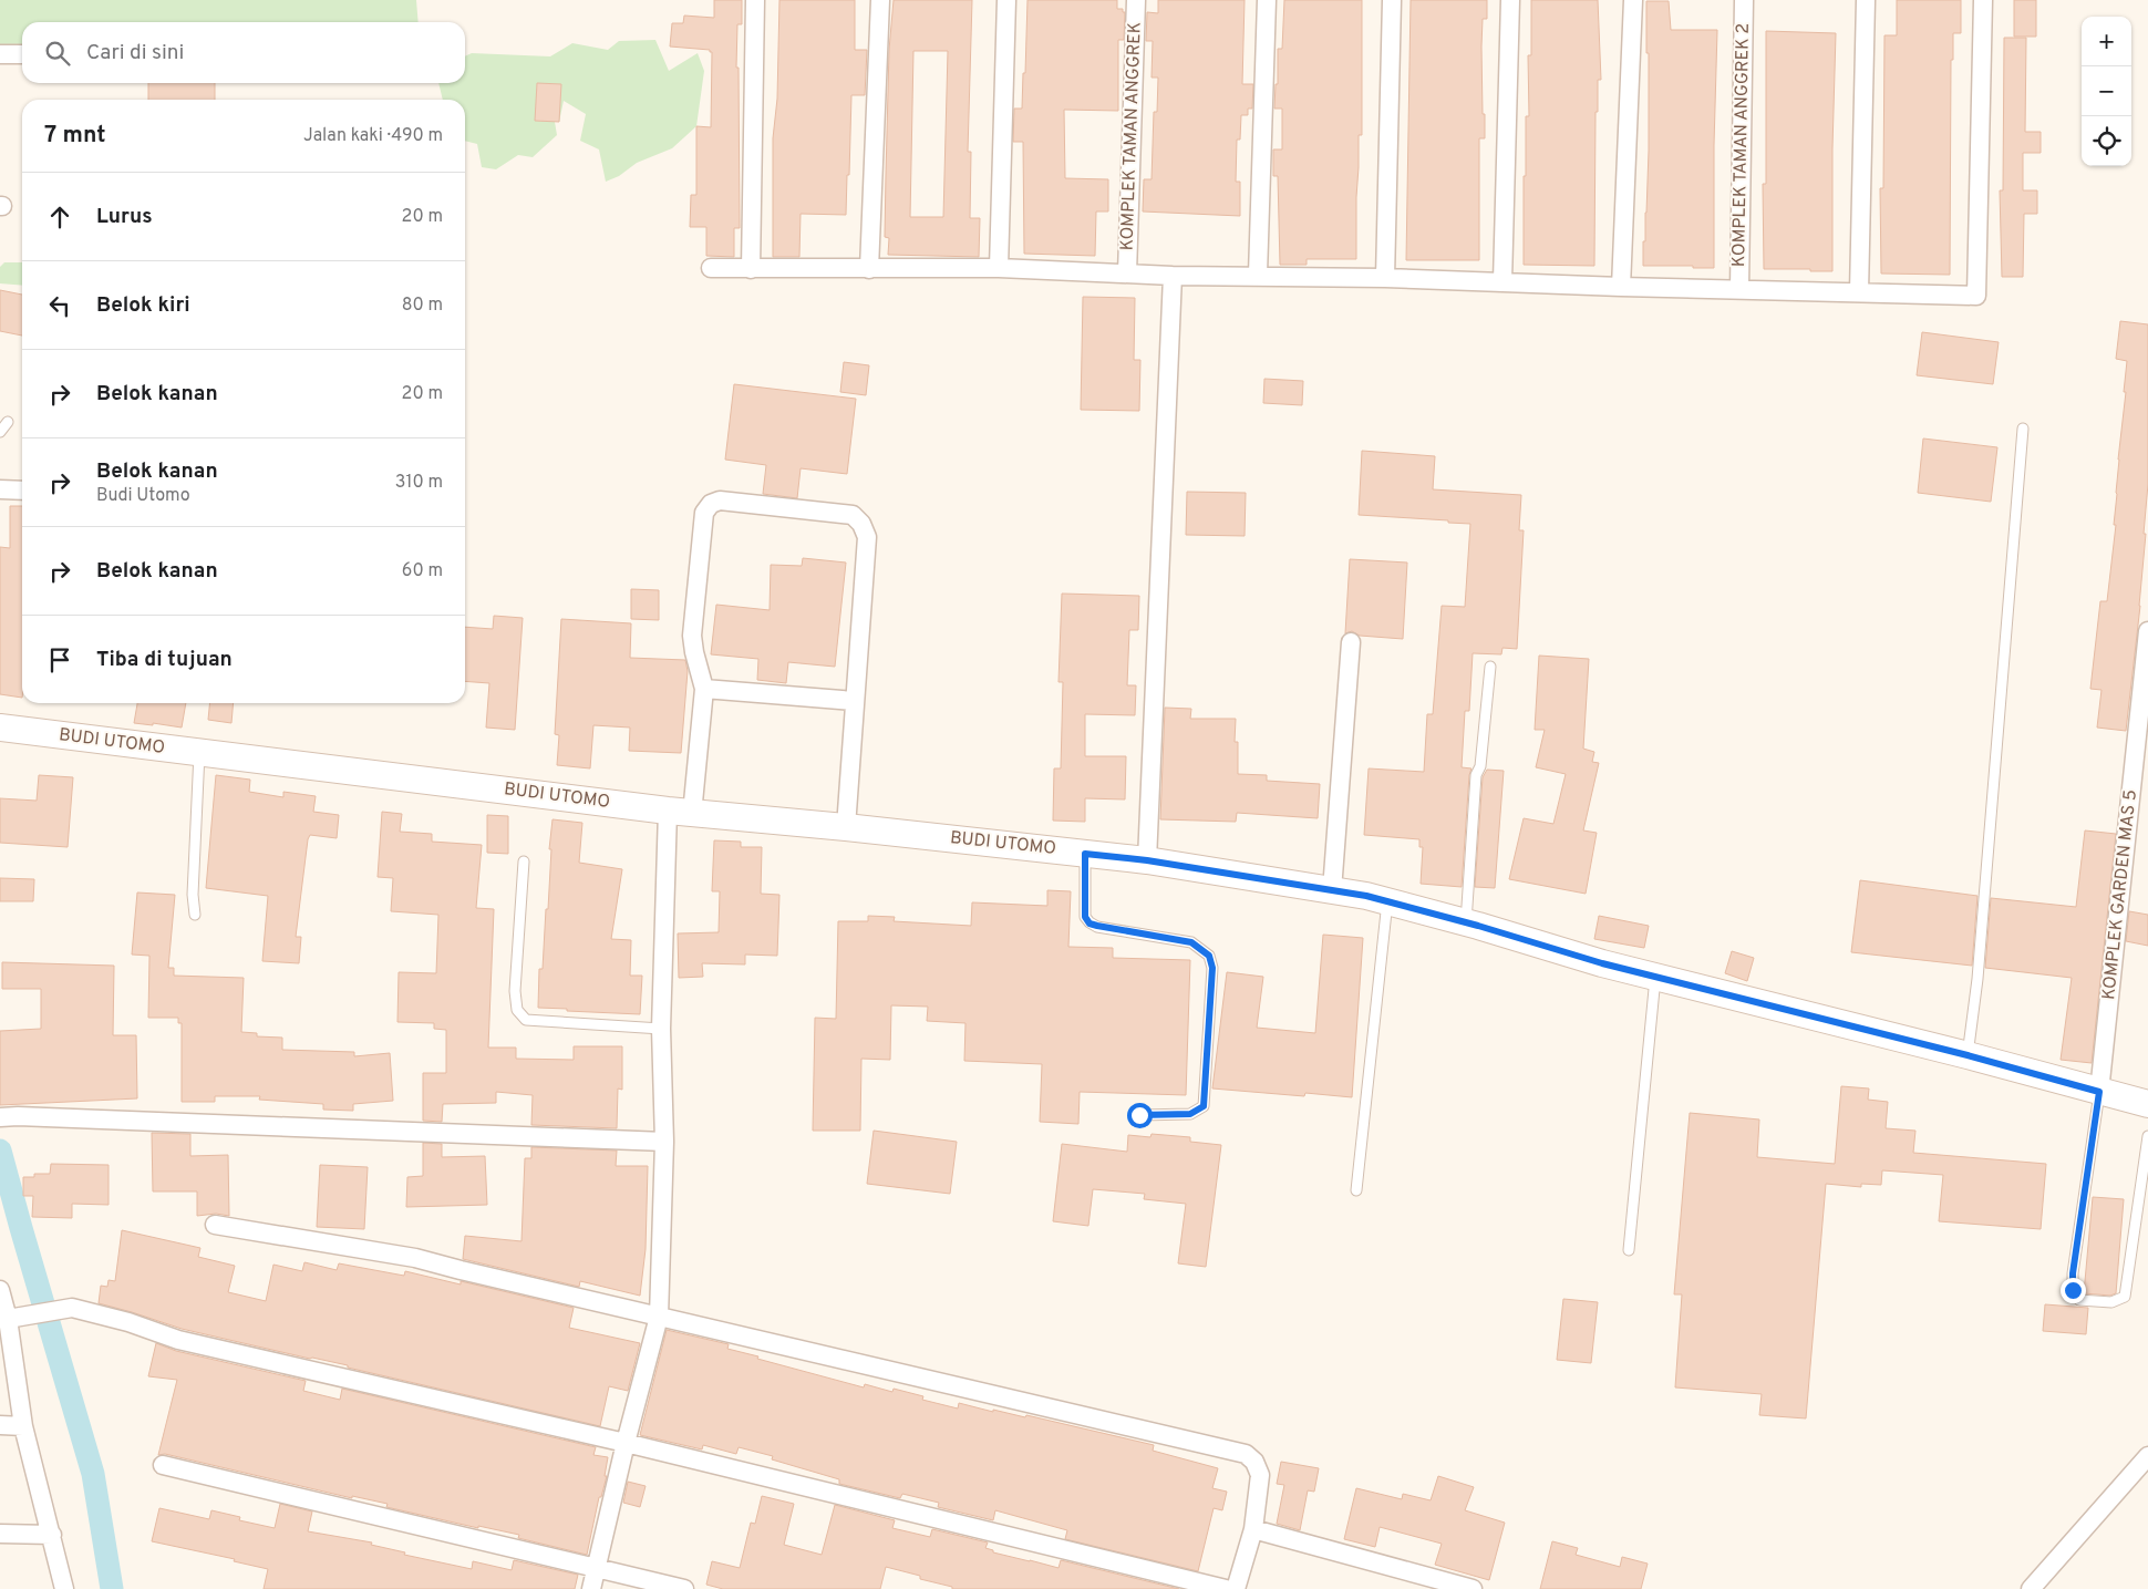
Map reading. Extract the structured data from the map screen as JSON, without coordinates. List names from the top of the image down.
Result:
{
  "streets": {
    "street": [
      "KOMPLEK TAMAN ANGGREK",
      "KOMPLEK TAMAN ANGGREK 2",
      "BUDI UTOMO",
      "KOMPLEK GARDEN MAS 5"
    ]
  },
  "crossings": [
    ["BUDI UTOMO", "KOMPLEK GARDEN MAS 5"]
  ],
  "page": {
    "map_buttons": ["+", "−"],
    "search": "Cari di sini",
    "heading": ["7 mnt", "Jalan kaki · 490 m"],
    "list": [
      ["Lurus", "20 m"],
      ["Belok kiri", "80 m"],
      ["Belok kanan", "20 m"],
      ["Belok kanan", "Budi Utomo", "310 m"],
      ["Belok kanan", "60 m"],
      "Tiba di tujuan"
    ]
  }
}
